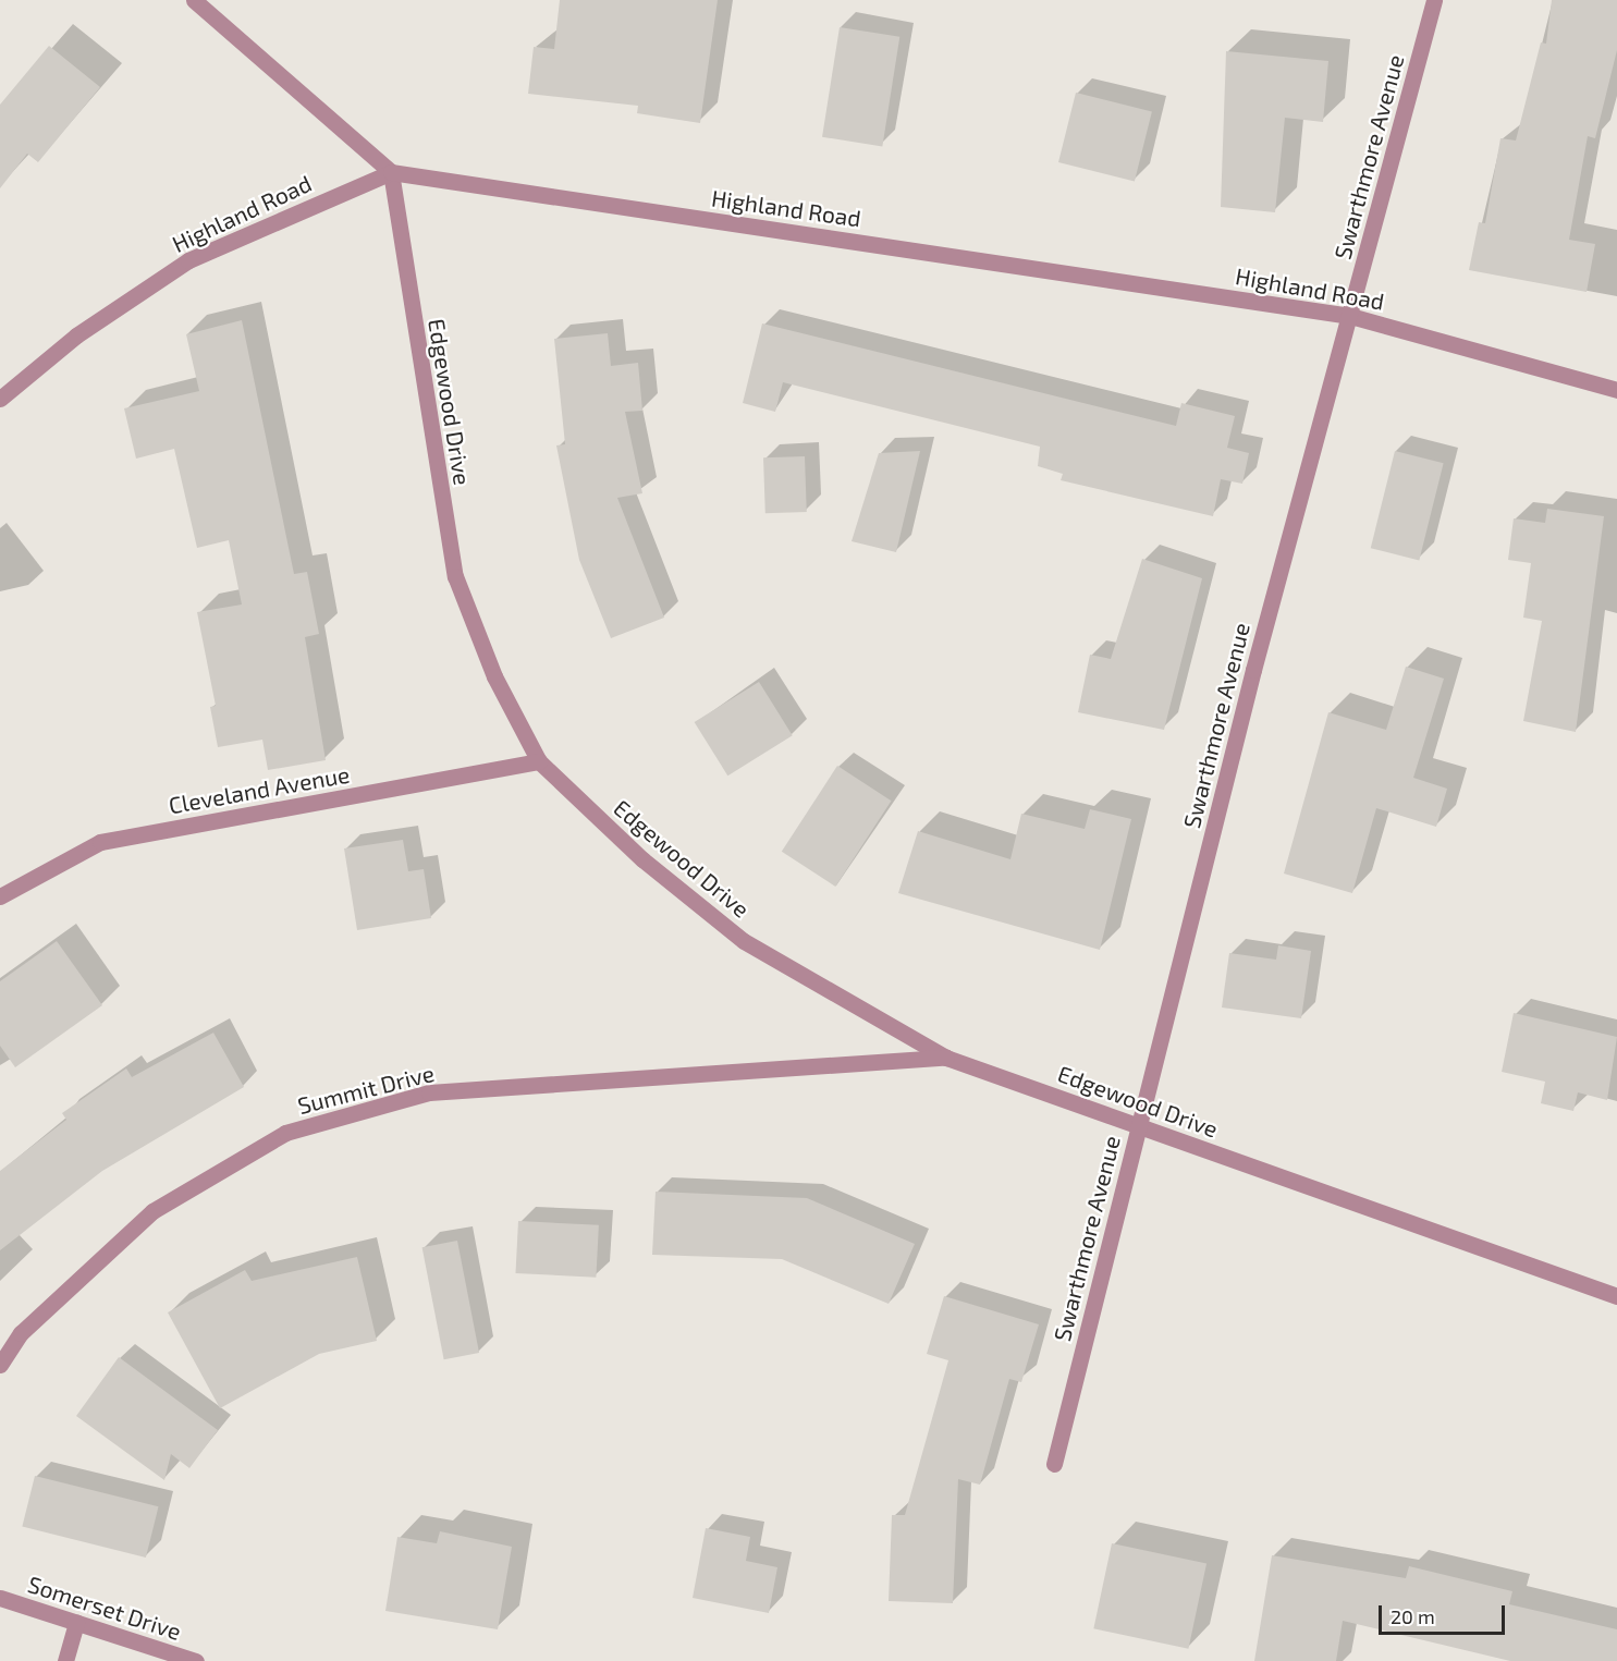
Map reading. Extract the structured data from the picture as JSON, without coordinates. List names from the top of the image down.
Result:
{
  "streets": {
    "street": [
      "Swarthmore Avenue",
      "Highland Road",
      "Edgewood Drive",
      "Cleveland Avenue",
      "Summit Drive",
      "Somerset Drive"
    ]
  },
  "crossings": [
    ["Swarthmore Avenue", "Highland Road"],
    ["Swarthmore Avenue", "Edgewood Drive"],
    ["Highland Road", "Edgewood Drive"],
    ["Edgewood Drive", "Cleveland Avenue"],
    ["Edgewood Drive", "Summit Drive"]
  ],
  "scale_bar": "20 m"
}
